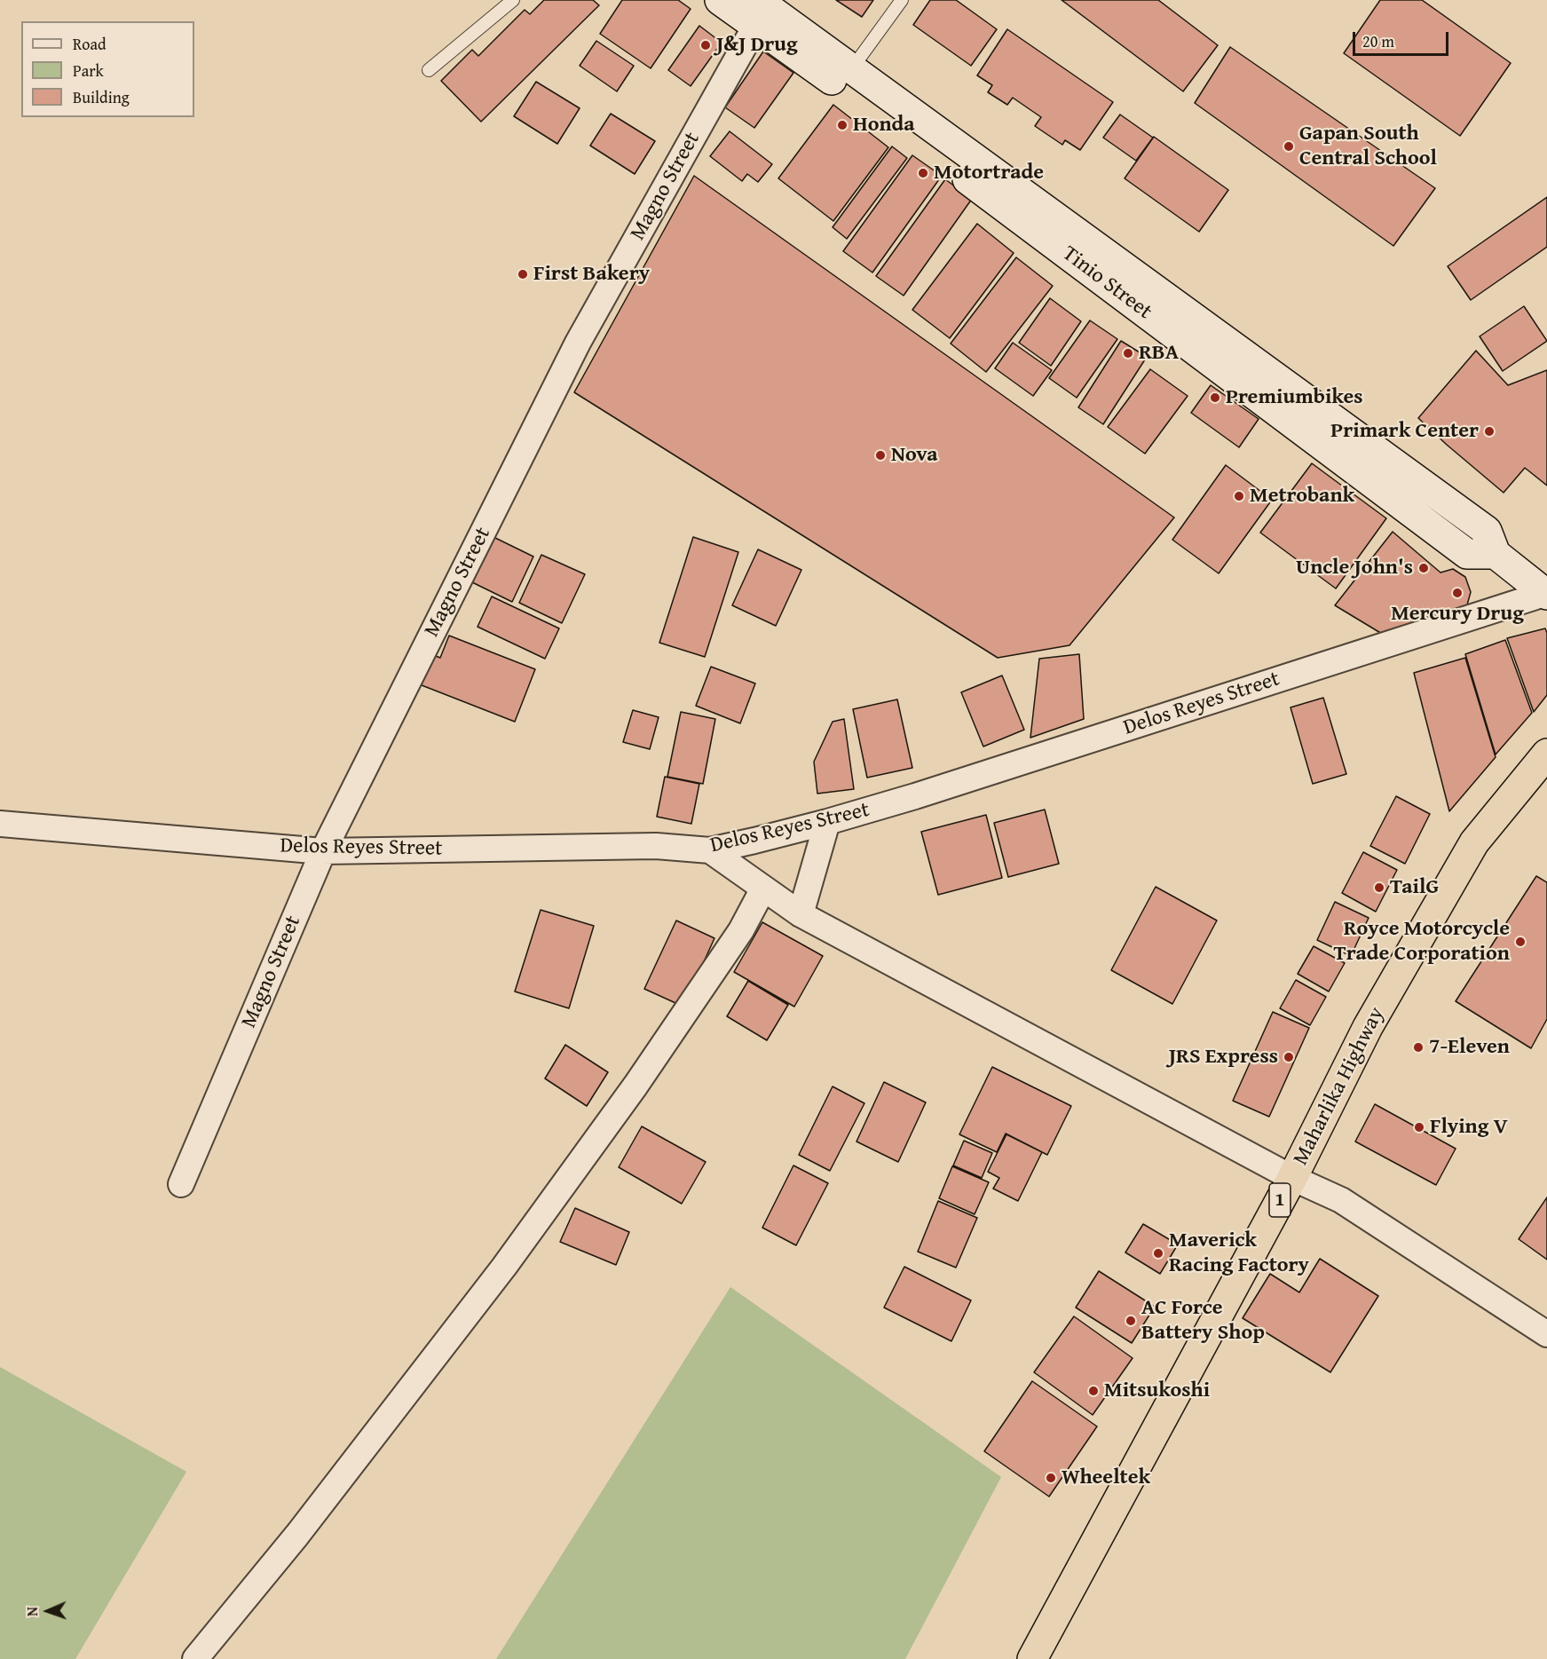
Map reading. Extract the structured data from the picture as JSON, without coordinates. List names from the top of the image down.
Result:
{
  "streets": {
    "highway": ["Maharlika Highway", "1"],
    "main road": ["Tinio Street"],
    "street": ["Magno Street", "Delos Reyes Street"]
  },
  "crossings": [
    ["Magno Street", "Tinio Street"],
    ["Magno Street", "Delos Reyes Street"],
    ["Tinio Street", "Delos Reyes Street"]
  ],
  "places": [
    "J&J Drug",
    "Honda",
    "Gapan South Central School",
    "Motortrade",
    "First Bakery",
    "RBA",
    "Premiumbikes",
    "Primark Center",
    "Nova",
    "Metrobank",
    "Uncle John's",
    "Mercury Drug",
    "TailG",
    "Royce Motorcycle Trade Corporation",
    "7-Eleven",
    "JRS Express",
    "Flying V",
    "Maverick Racing Factory",
    "AC Force Battery Shop",
    "Mitsukoshi",
    "Wheeltek"
  ],
  "legend": ["Road", "Park", "Building"],
  "scale_bar": "20 m",
  "north": "left"
}
